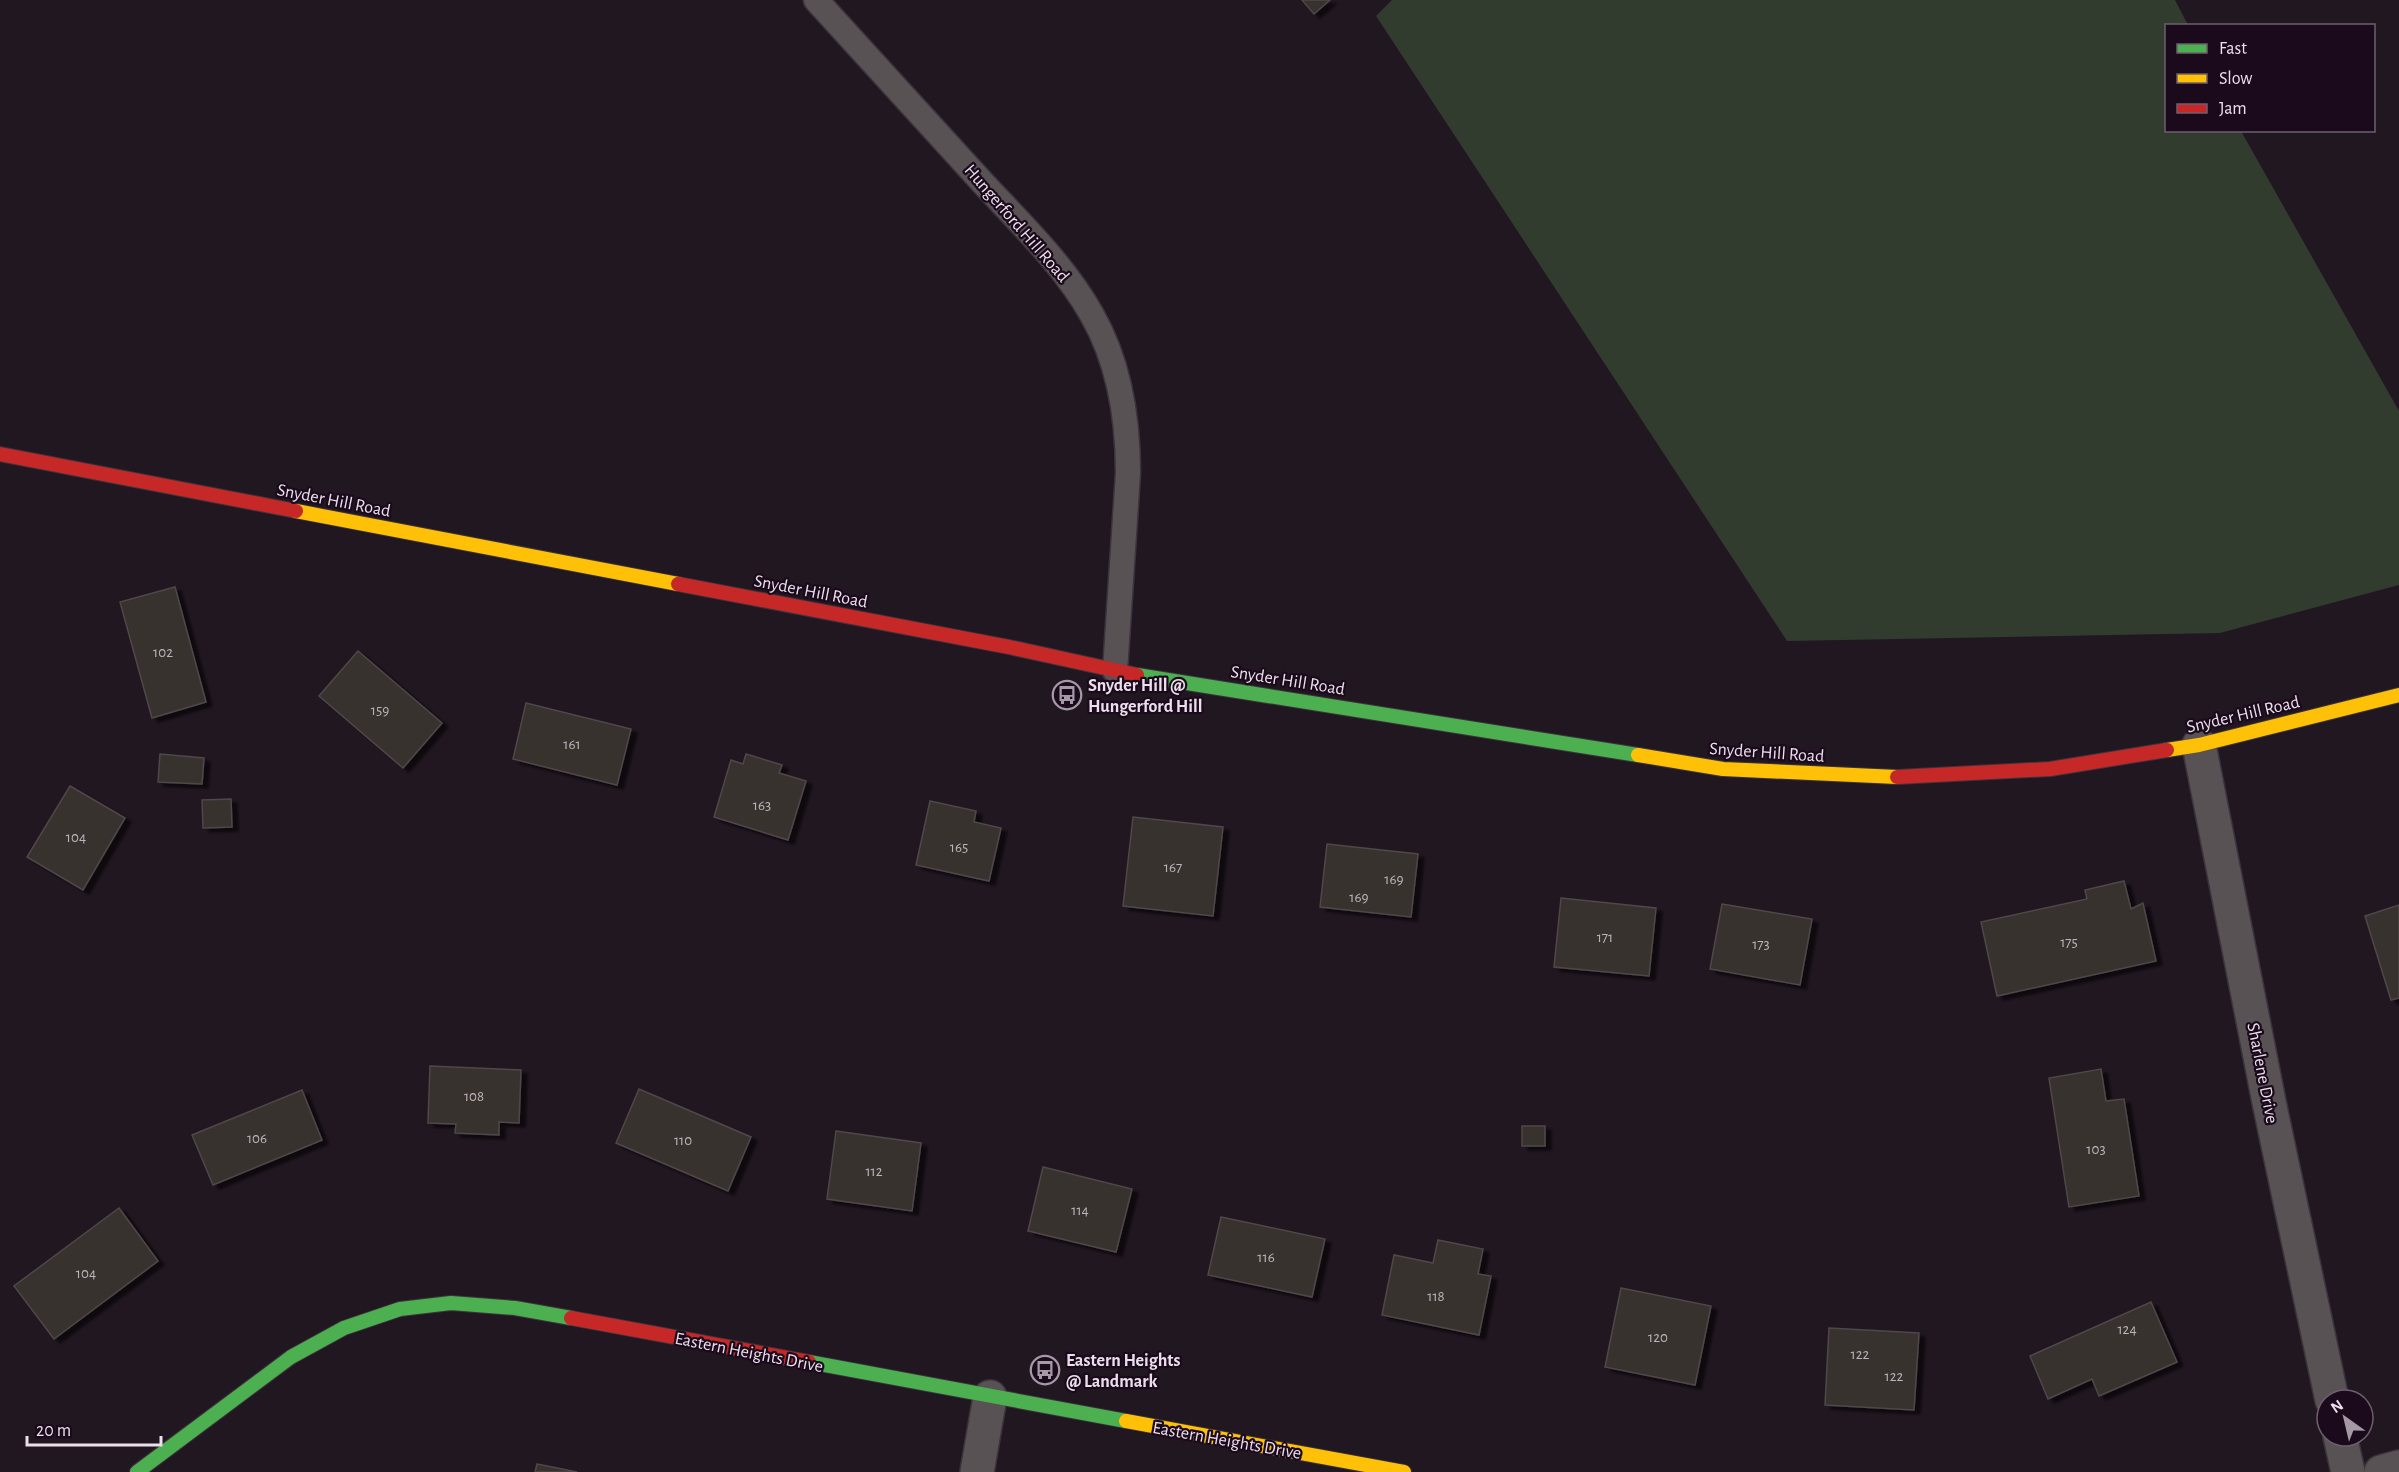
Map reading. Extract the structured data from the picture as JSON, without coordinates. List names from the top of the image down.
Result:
{
  "streets": {
    "street": ["Snyder Hill Road", "Sharlene Drive", "Eastern Heights Drive"],
    "lane": ["Hungerford Hill Road"]
  },
  "crossings": [
    ["Hungerford Hill Road", "Snyder Hill Road"],
    ["Snyder Hill Road", "Sharlene Drive"]
  ],
  "places": {
    "bus stop": ["Snyder Hill @ Hungerford Hill", "Eastern Heights @ Landmark"]
  },
  "house_numbers": [
    "102",
    "159",
    "161",
    "163",
    "104",
    "165",
    "167",
    "169",
    "169",
    "171",
    "175",
    "173",
    "108",
    "106",
    "110",
    "103",
    "112",
    "114",
    "116",
    "104",
    "118",
    "124",
    "120",
    "122",
    "122"
  ],
  "legend": ["Fast", "Slow", "Jam"],
  "scale_bar": "20 m",
  "north": "top left"
}
